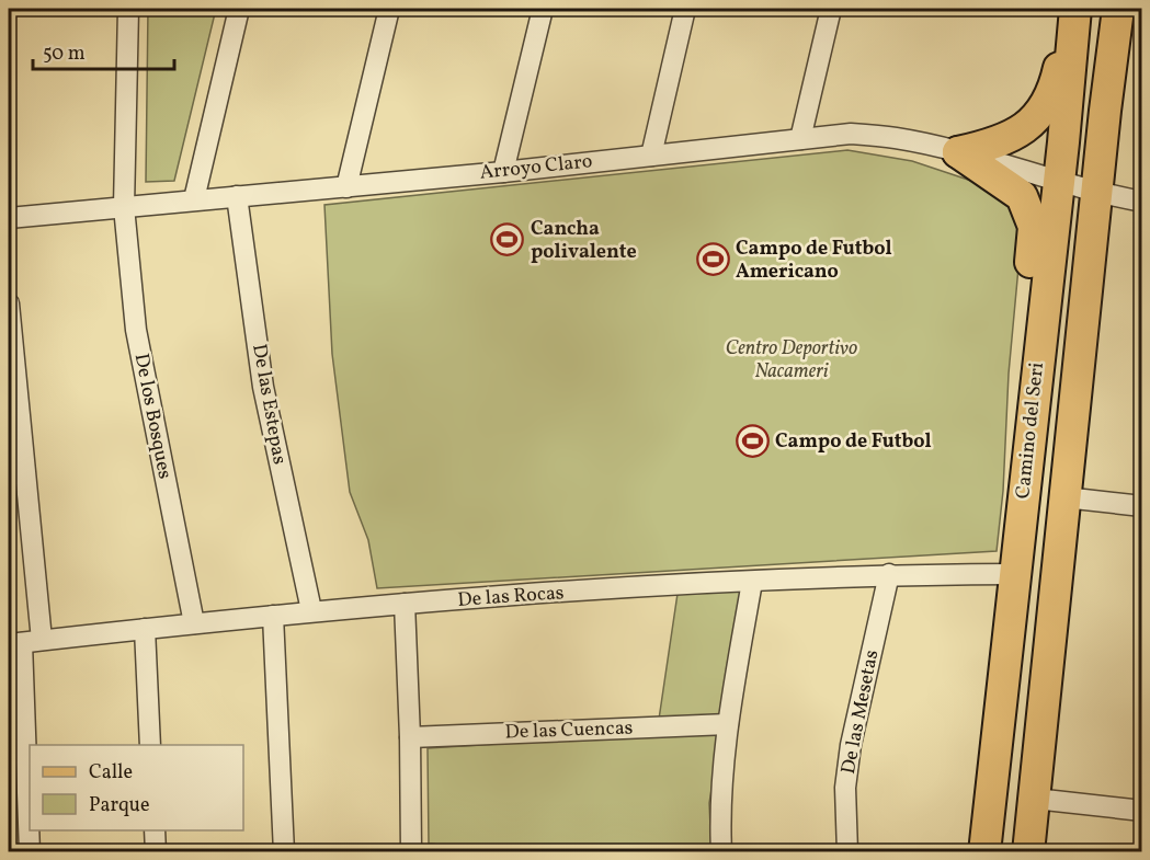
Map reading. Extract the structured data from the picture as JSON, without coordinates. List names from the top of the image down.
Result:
{
  "streets": {
    "main road": ["Camino del Seri"],
    "street": [
      "Arroyo Claro",
      "De las Estepas",
      "De los Bosques",
      "De las Rocas",
      "De las Mesetas",
      "De las Cuencas"
    ]
  },
  "crossings": [
    ["Arroyo Claro", "De las Estepas"],
    ["Arroyo Claro", "De los Bosques"],
    ["Arroyo Claro", "Camino del Seri"],
    ["De las Estepas", "De las Rocas"],
    ["De los Bosques", "De las Rocas"],
    ["Camino del Seri", "De las Rocas"],
    ["De las Rocas", "De las Mesetas"]
  ],
  "parks": ["Centro Deportivo Nacameri"],
  "places": {
    "sports": ["Cancha polivalente", "Campo de Futbol Americano", "Campo de Futbol"]
  },
  "legend": ["Calle", "Parque"],
  "scale_bar": "50 m"
}
